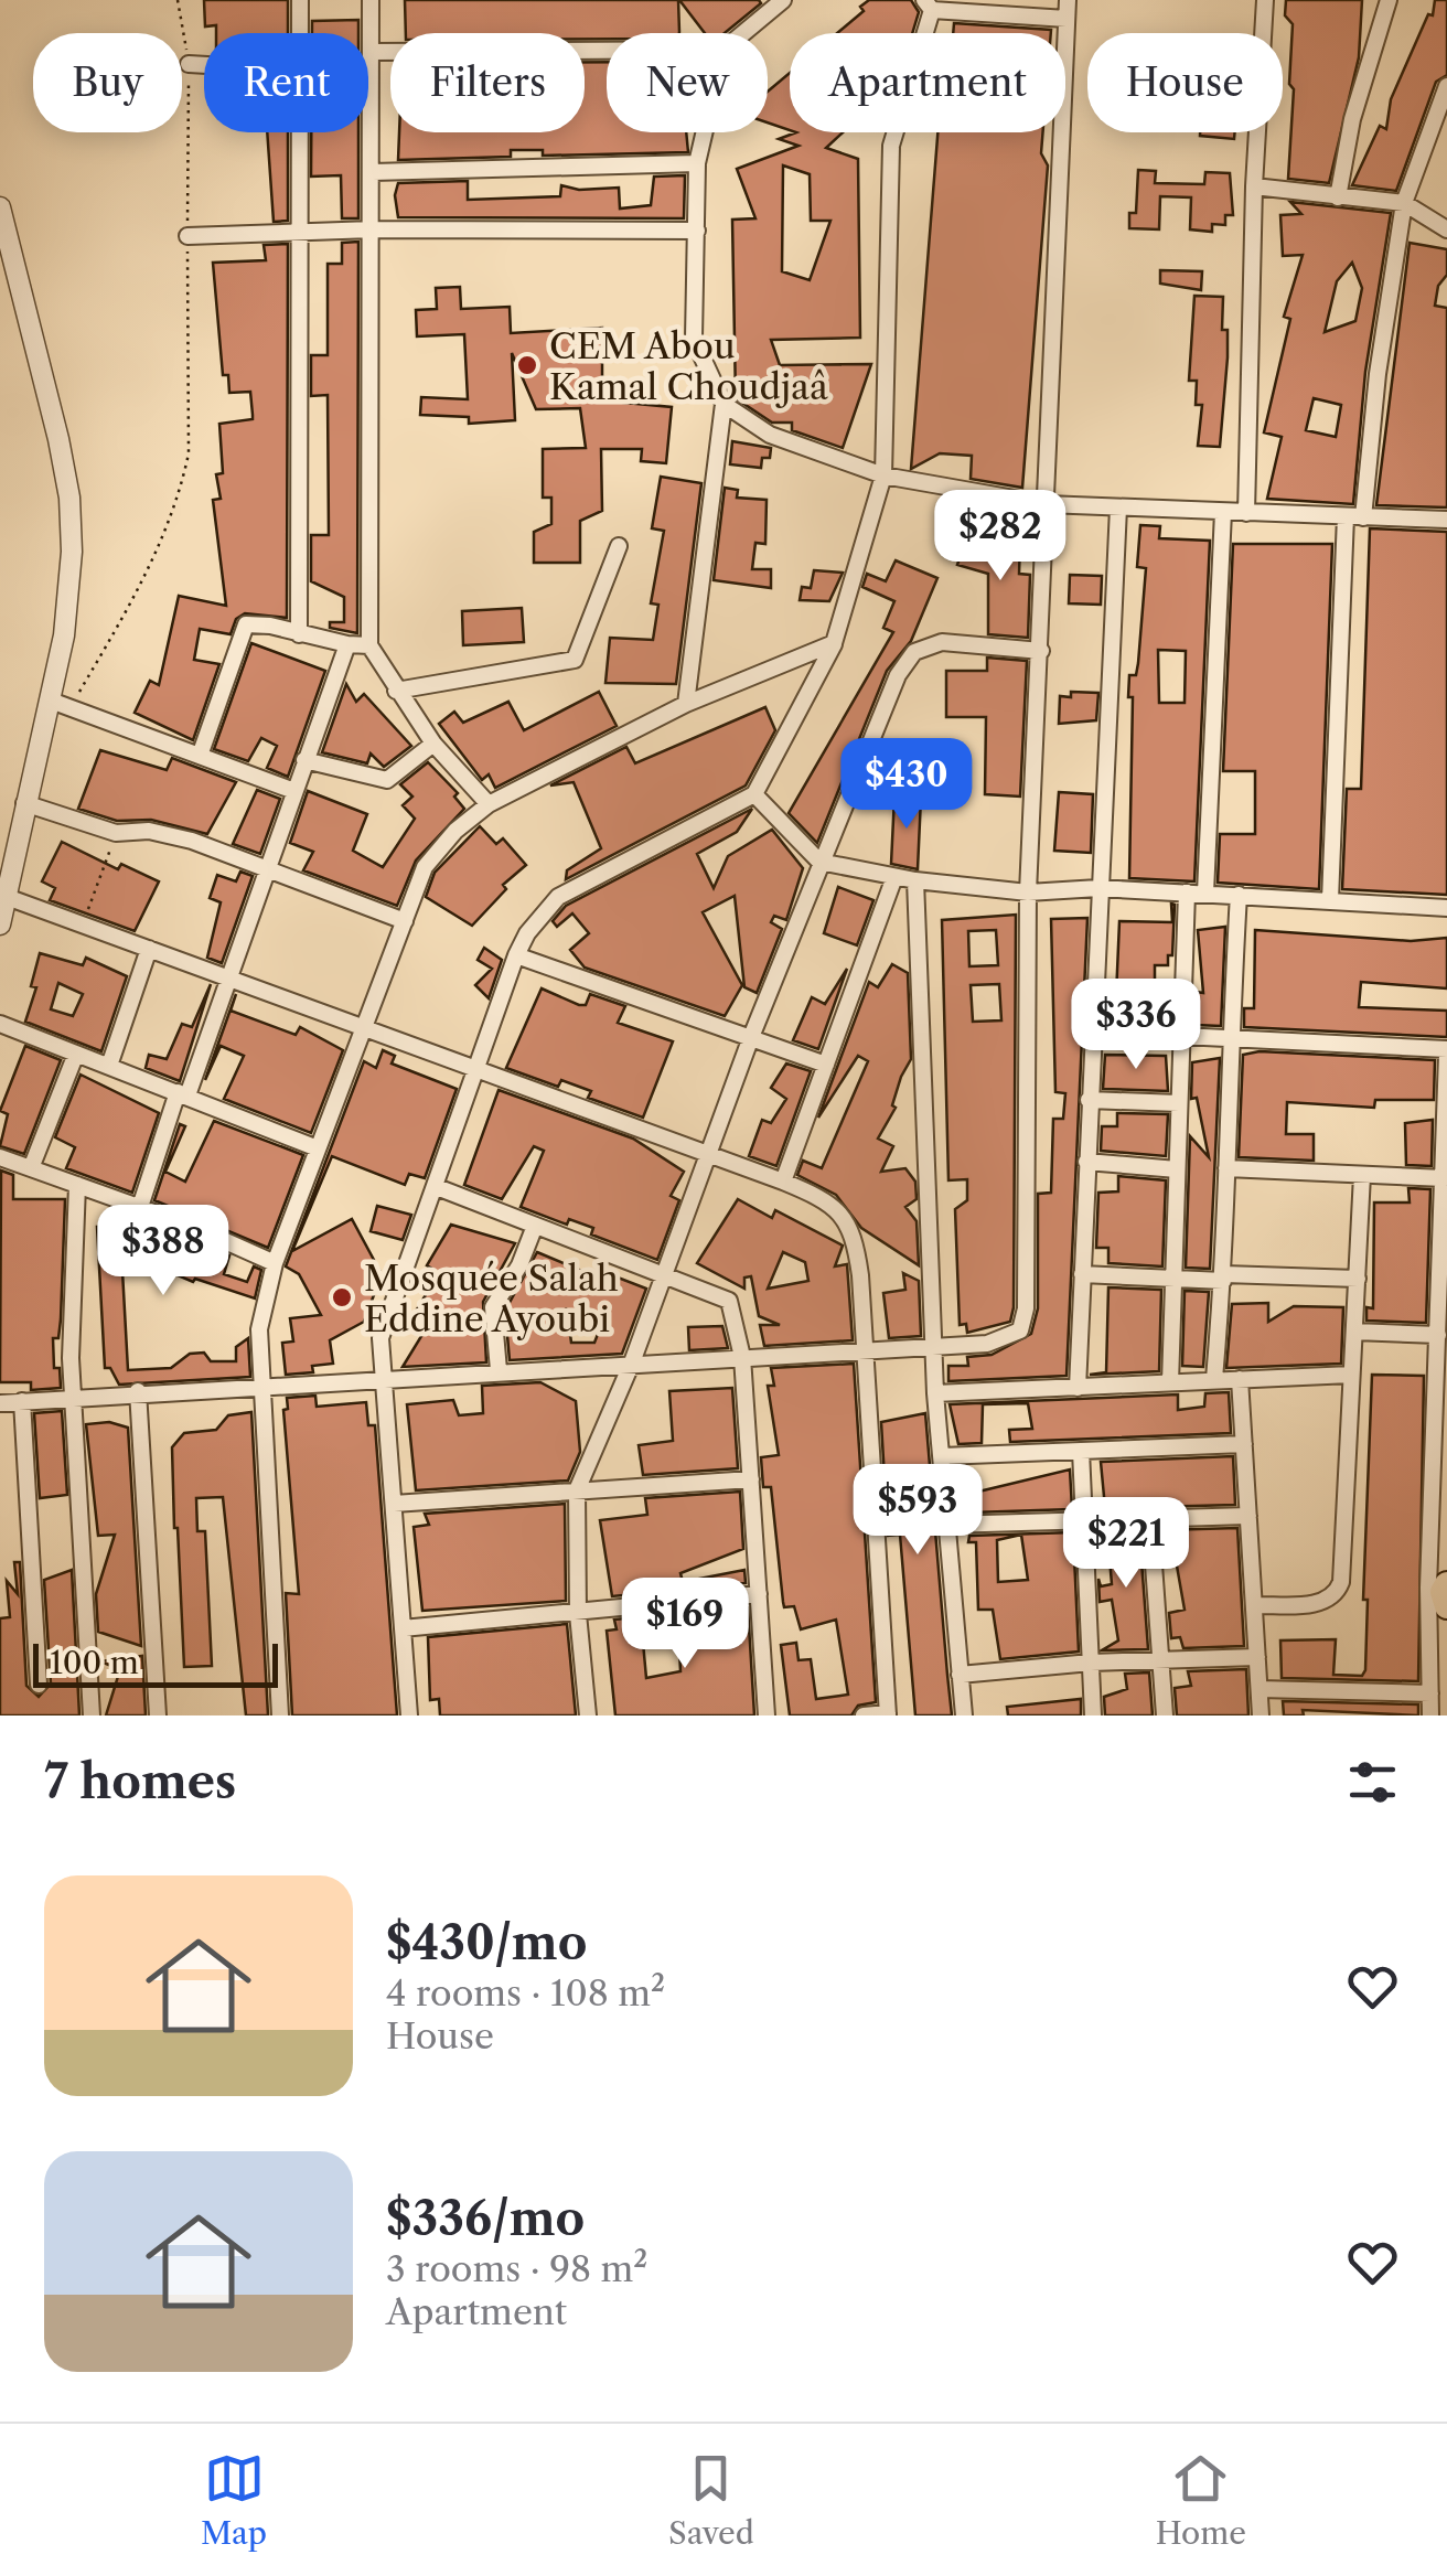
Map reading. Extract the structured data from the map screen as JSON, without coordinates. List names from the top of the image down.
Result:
{
  "places": ["CEM Abou Kamal Choudjaâ", "Mosquée Salah Eddine Ayoubi"],
  "scale_bar": "100 m",
  "page": {
    "chip": [
      "Buy",
      "Rent",
      "Filters",
      "New",
      "Apartment",
      "House"
    ],
    "price": [
      "$282",
      "$430",
      "$336",
      "$388",
      "$593",
      "$221",
      "$169"
    ],
    "scale": "100 m",
    "heading": "7 homes",
    "list": [
      {
        "name": "$430/mo",
        "note": "4 rooms · 108 m² · House"
      },
      {
        "name": "$336/mo",
        "note": "3 rooms · 98 m² · Apartment"
      }
    ],
    "tabs": ["Map", "Saved", "Home"]
  }
}
